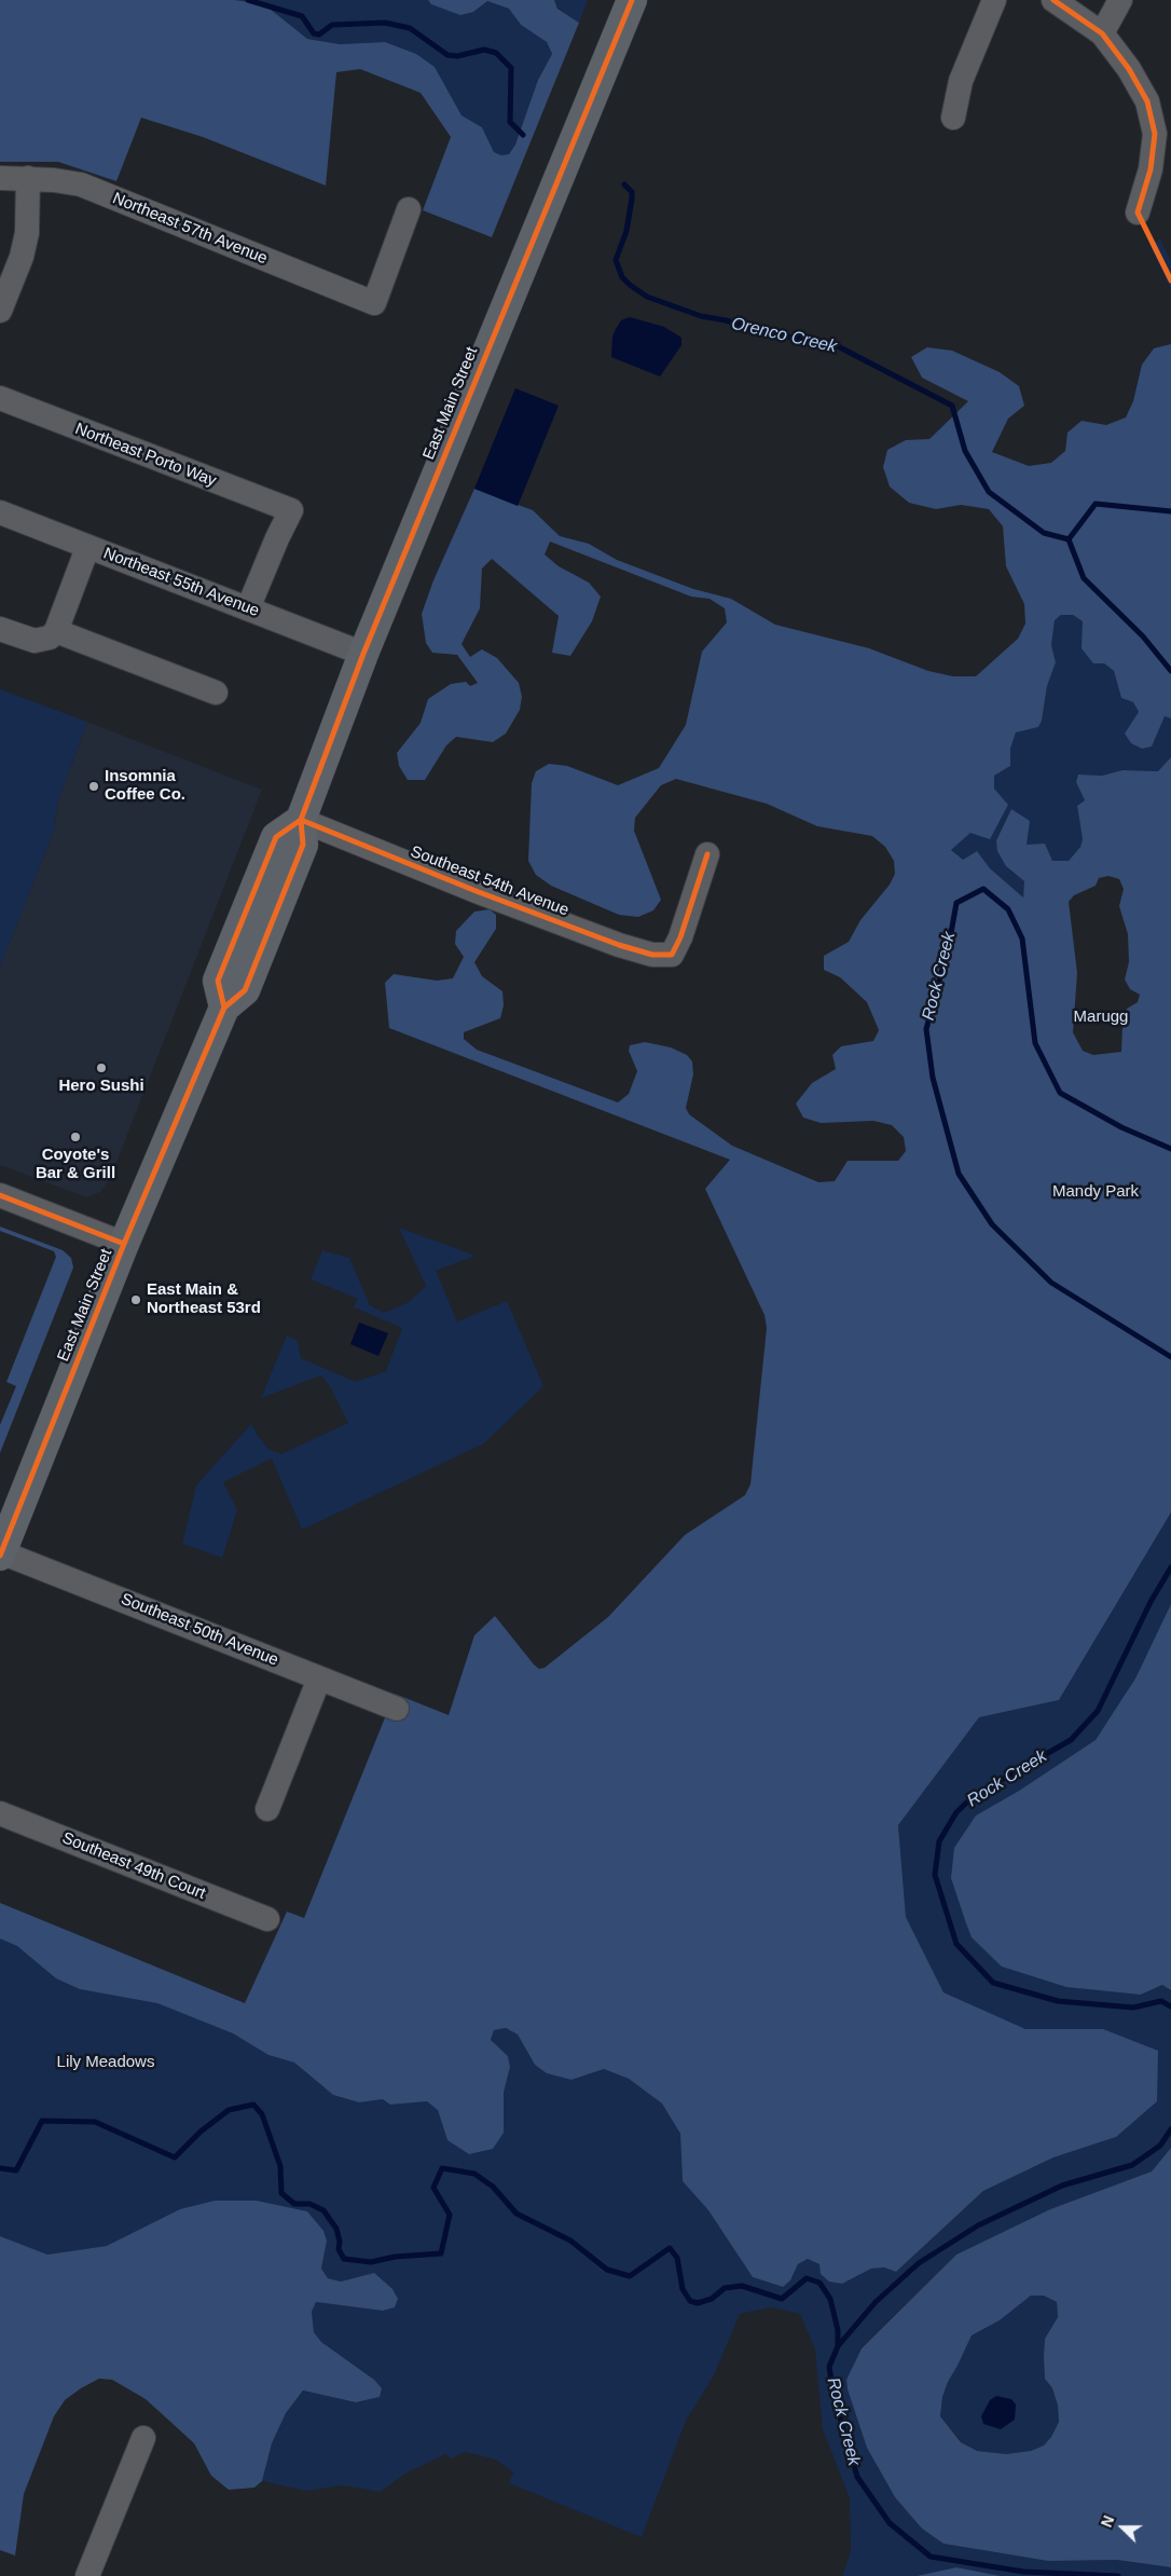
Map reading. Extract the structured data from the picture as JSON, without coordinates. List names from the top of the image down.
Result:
{
  "streets": {
    "main road": ["East Main Street"],
    "street": [
      "Northeast 57th Avenue",
      "Northeast Porto Way",
      "Northeast 55th Avenue",
      "Southeast 54th Avenue",
      "Southeast 50th Avenue",
      "Southeast 49th Court"
    ]
  },
  "crossings": [
    ["East Main Street", "Northeast 55th Avenue"],
    ["East Main Street", "Southeast 54th Avenue"],
    ["East Main Street", "Southeast 50th Avenue"],
    ["Northeast Porto Way", "Northeast 55th Avenue"]
  ],
  "water": ["Orenco Creek", "Rock Creek"],
  "parks": ["Marugg", "Mandy Park", "Lily Meadows"],
  "places": [
    "Insomnia Coffee Co.",
    "Hero Sushi",
    "Coyote's Bar & Grill",
    "East Main & Northeast 53rd"
  ],
  "north": "left"
}
